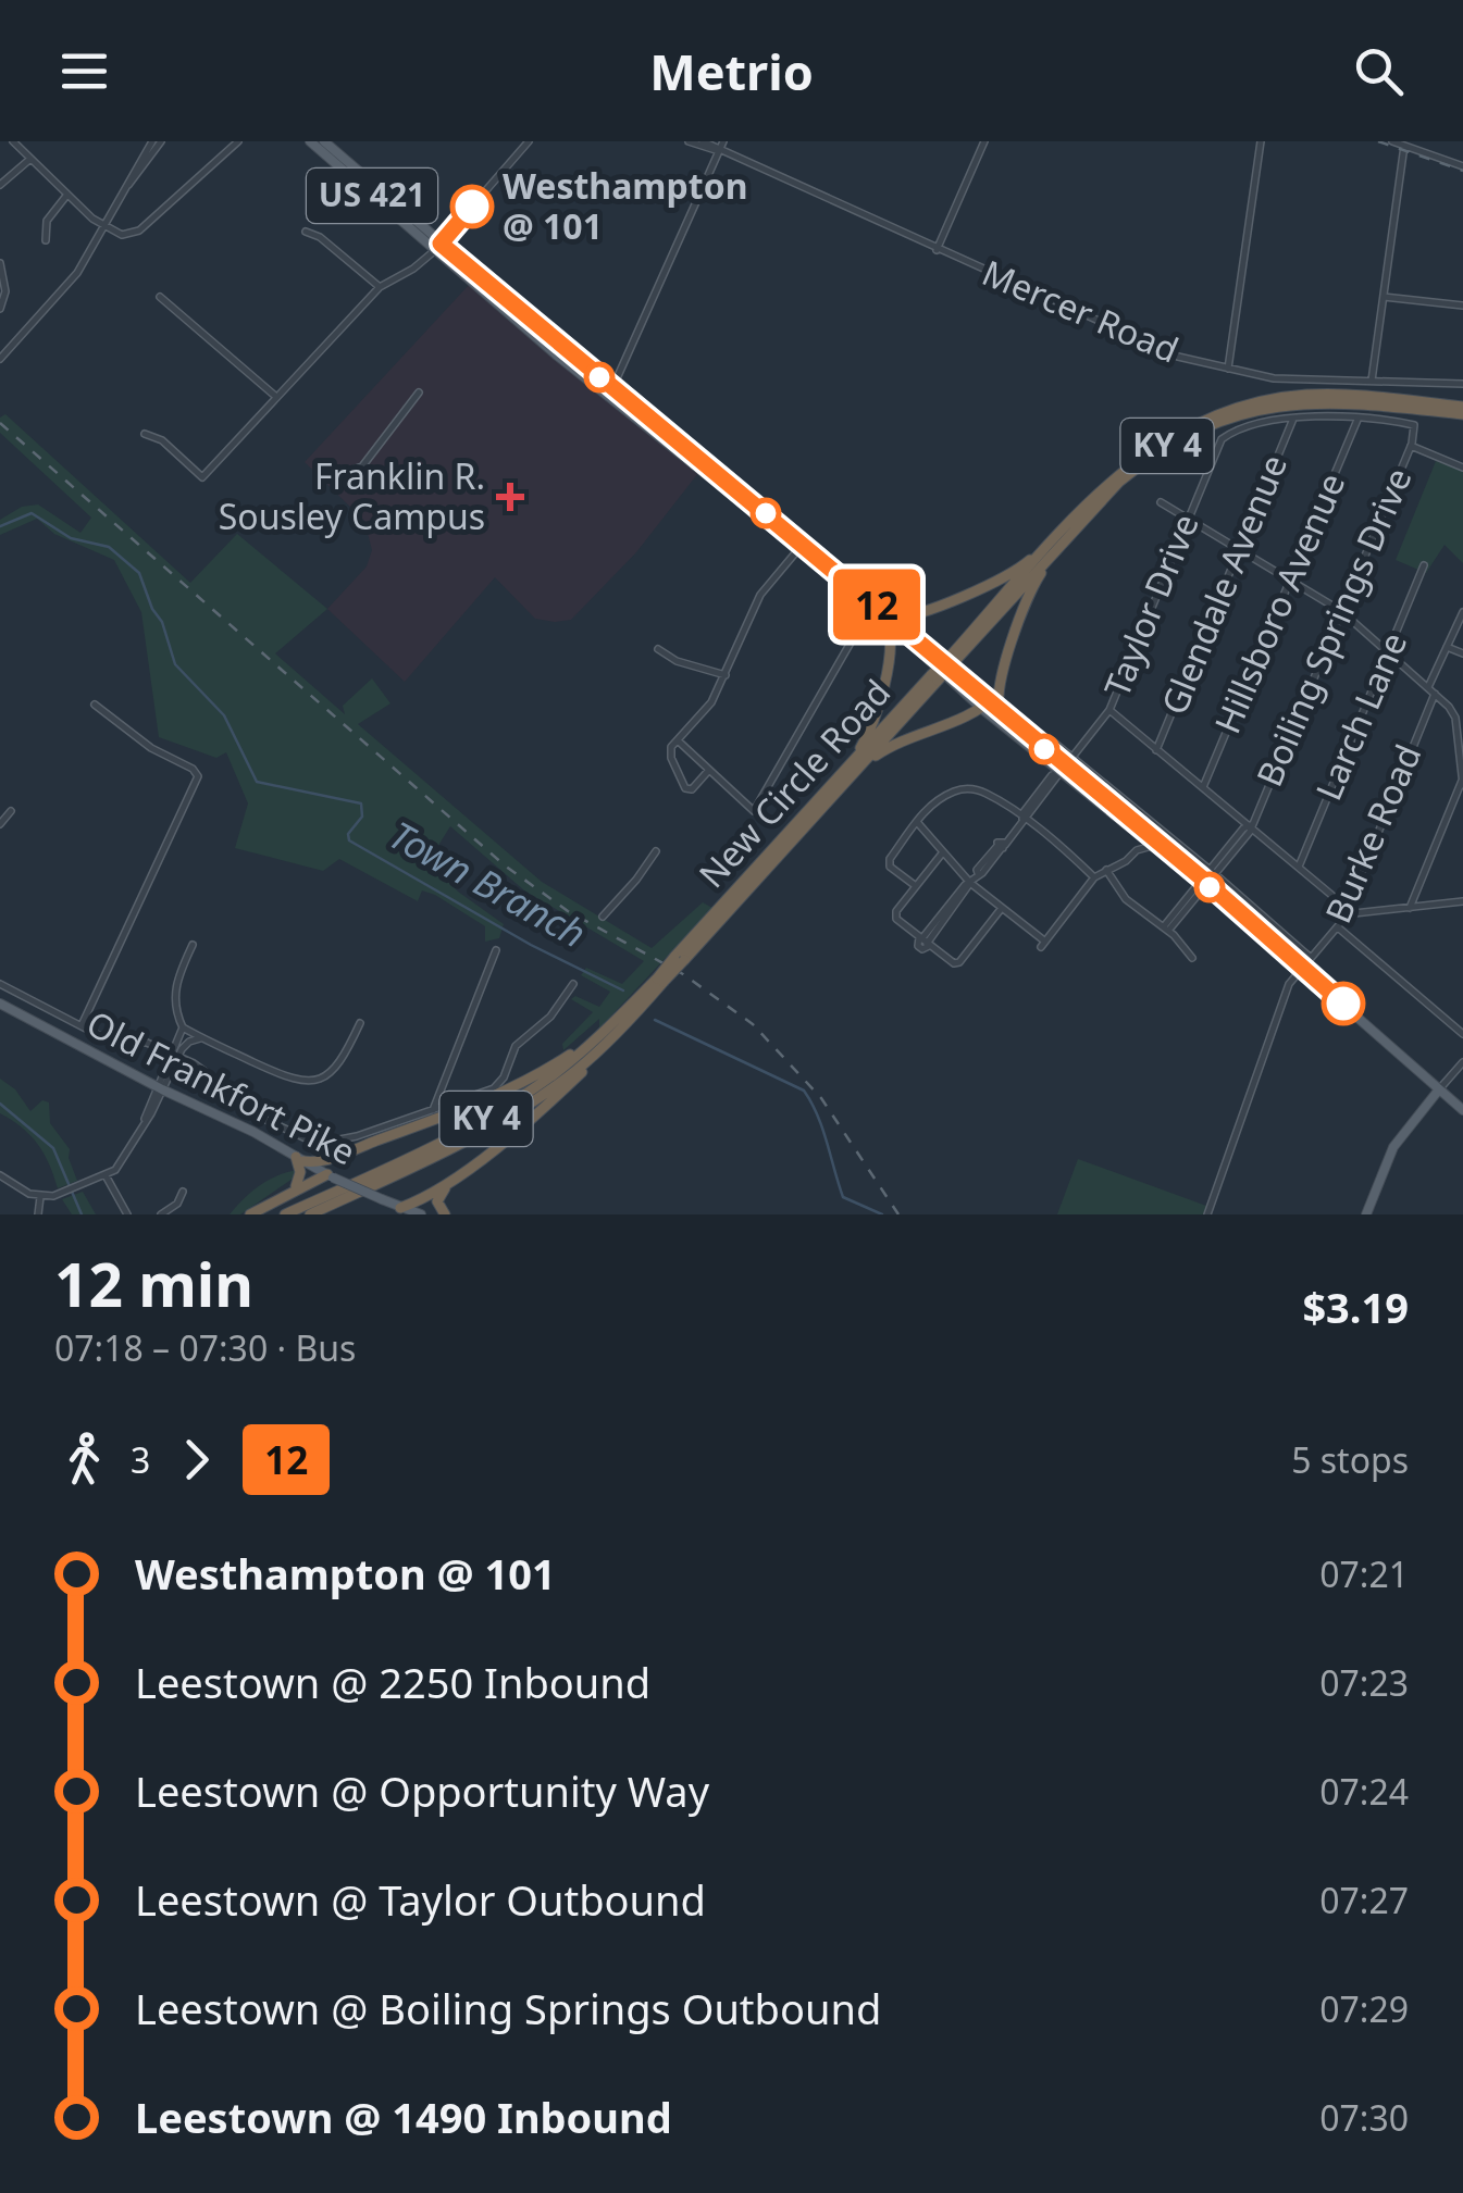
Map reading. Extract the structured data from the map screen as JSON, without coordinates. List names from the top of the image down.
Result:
{
  "streets": {
    "highway": ["KY 4", "New Circle Road"],
    "main road": ["US 421", "Old Frankfort Pike"],
    "street": [
      "Mercer Road",
      "Glendale Avenue",
      "Hillsboro Avenue",
      "Taylor Drive",
      "Boiling Springs Drive",
      "Larch Lane",
      "Burke Road"
    ]
  },
  "crossings": [
    ["Glendale Avenue", "Taylor Drive"],
    ["Hillsboro Avenue", "Taylor Drive"],
    ["Taylor Drive", "Boiling Springs Drive"]
  ],
  "water": ["Town Branch"],
  "places": {
    "other": ["Westhampton @ 101"],
    "health": ["Franklin R. Sousley Campus"]
  },
  "lines": ["bus line 12"],
  "page": {
    "header": "Metrio",
    "on_map": "12",
    "heading": ["12 min", "07:18 – 07:30 · Bus", "$3.19"],
    "legs": ["3", "12", "5 stops"],
    "list": [
      {
        "name": "Westhampton @ 101",
        "value": "07:21"
      },
      {
        "name": "Leestown @ 2250 Inbound",
        "value": "07:23"
      },
      {
        "name": "Leestown @ Opportunity Way",
        "value": "07:24"
      },
      {
        "name": "Leestown @ Taylor Outbound",
        "value": "07:27"
      },
      {
        "name": "Leestown @ Boiling Springs Outbound",
        "value": "07:29"
      },
      {
        "name": "Leestown @ 1490 Inbound",
        "value": "07:30"
      }
    ]
  }
}
